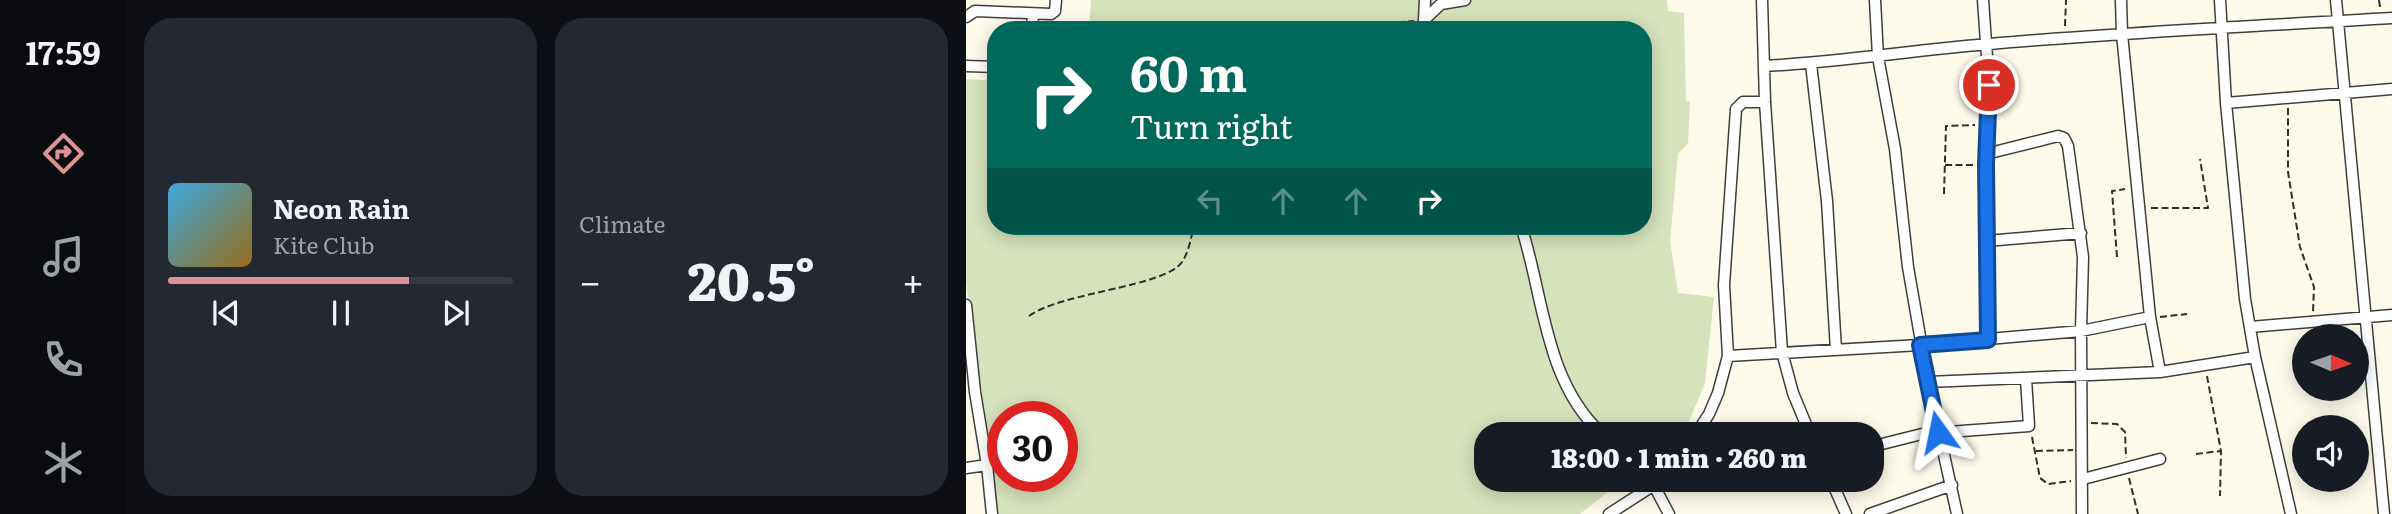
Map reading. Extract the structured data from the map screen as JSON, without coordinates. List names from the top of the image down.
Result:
{
  "north": "right",
  "page": {
    "tabs": "17:59",
    "tile": "Climate",
    "turn": ["60 m", "Turn right"],
    "song": ["Neon Rain", "Kite Club"],
    "heat": ["−", "20.5°", "+"],
    "limit": "30",
    "trip": "18:00 · 1 min · 260 m"
  }
}
